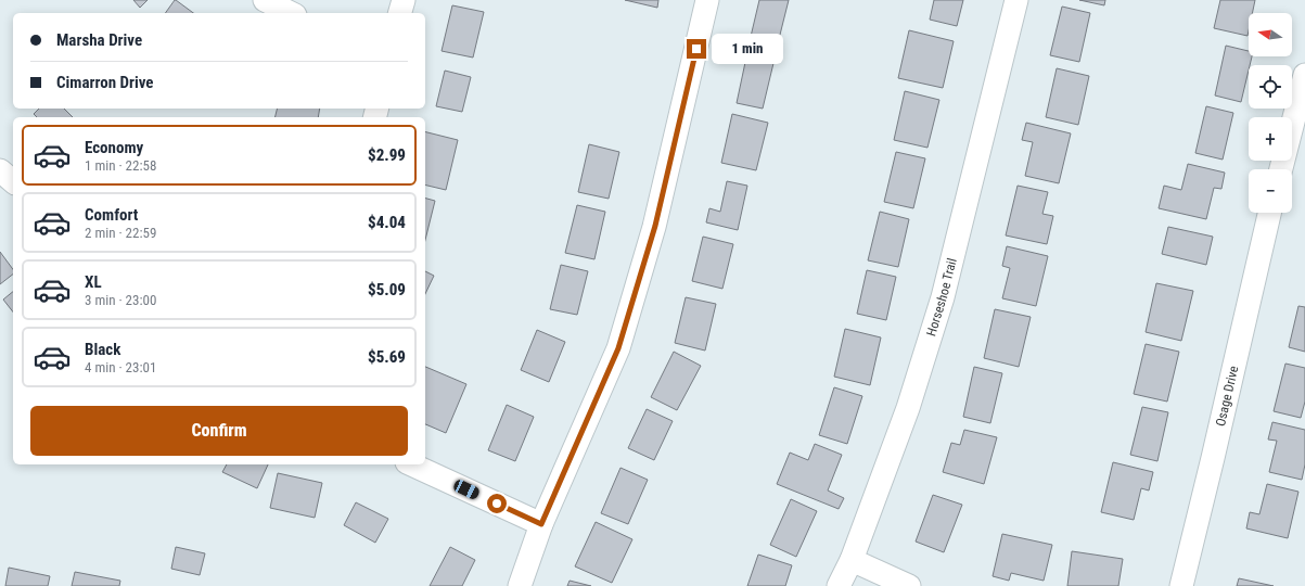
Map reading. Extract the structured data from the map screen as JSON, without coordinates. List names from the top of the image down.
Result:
{
  "streets": {
    "street": ["Horseshoe Trail", "Osage Drive"]
  },
  "north": "left",
  "page": {
    "map_buttons": ["+", "−"],
    "banner": ["Marsha Drive", "Cimarron Drive"],
    "bubble": "1 min",
    "list": [
      {
        "name": "Economy",
        "note": "1 min · 22:58",
        "value": "$2.99"
      },
      {
        "name": "Comfort",
        "note": "2 min · 22:59",
        "value": "$4.04"
      },
      {
        "name": "XL",
        "note": "3 min · 23:00",
        "value": "$5.09"
      },
      {
        "name": "Black",
        "note": "4 min · 23:01",
        "value": "$5.69"
      }
    ],
    "buttons": "Confirm"
  }
}
